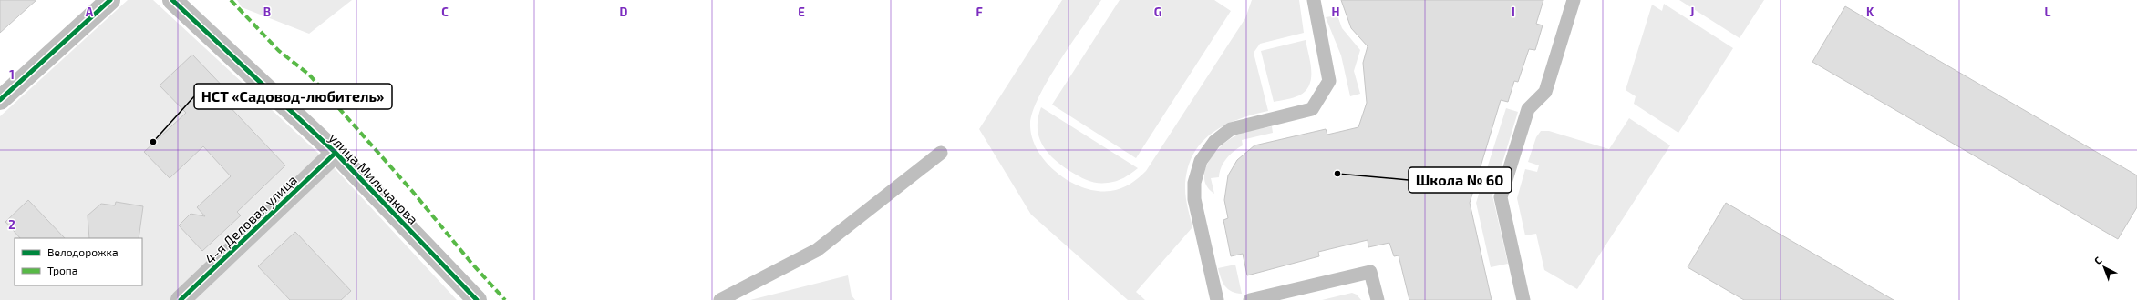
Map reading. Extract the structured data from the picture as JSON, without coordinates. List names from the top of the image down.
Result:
{
  "streets": {
    "street": ["улица Мильчакова", "4-я Деловая улица"]
  },
  "crossings": [
    ["улица Мильчакова", "4-я Деловая улица"]
  ],
  "places": ["НСТ «Садовод-любитель»", "Школа № 60"],
  "legend": ["Велодорожка", "Тропа"],
  "north": "top left",
  "grid": {
    "columns": [
      "A",
      "B",
      "C",
      "D",
      "E",
      "F",
      "G",
      "H",
      "I",
      "J",
      "K",
      "L"
    ],
    "rows": ["1", "2"]
  }
}
